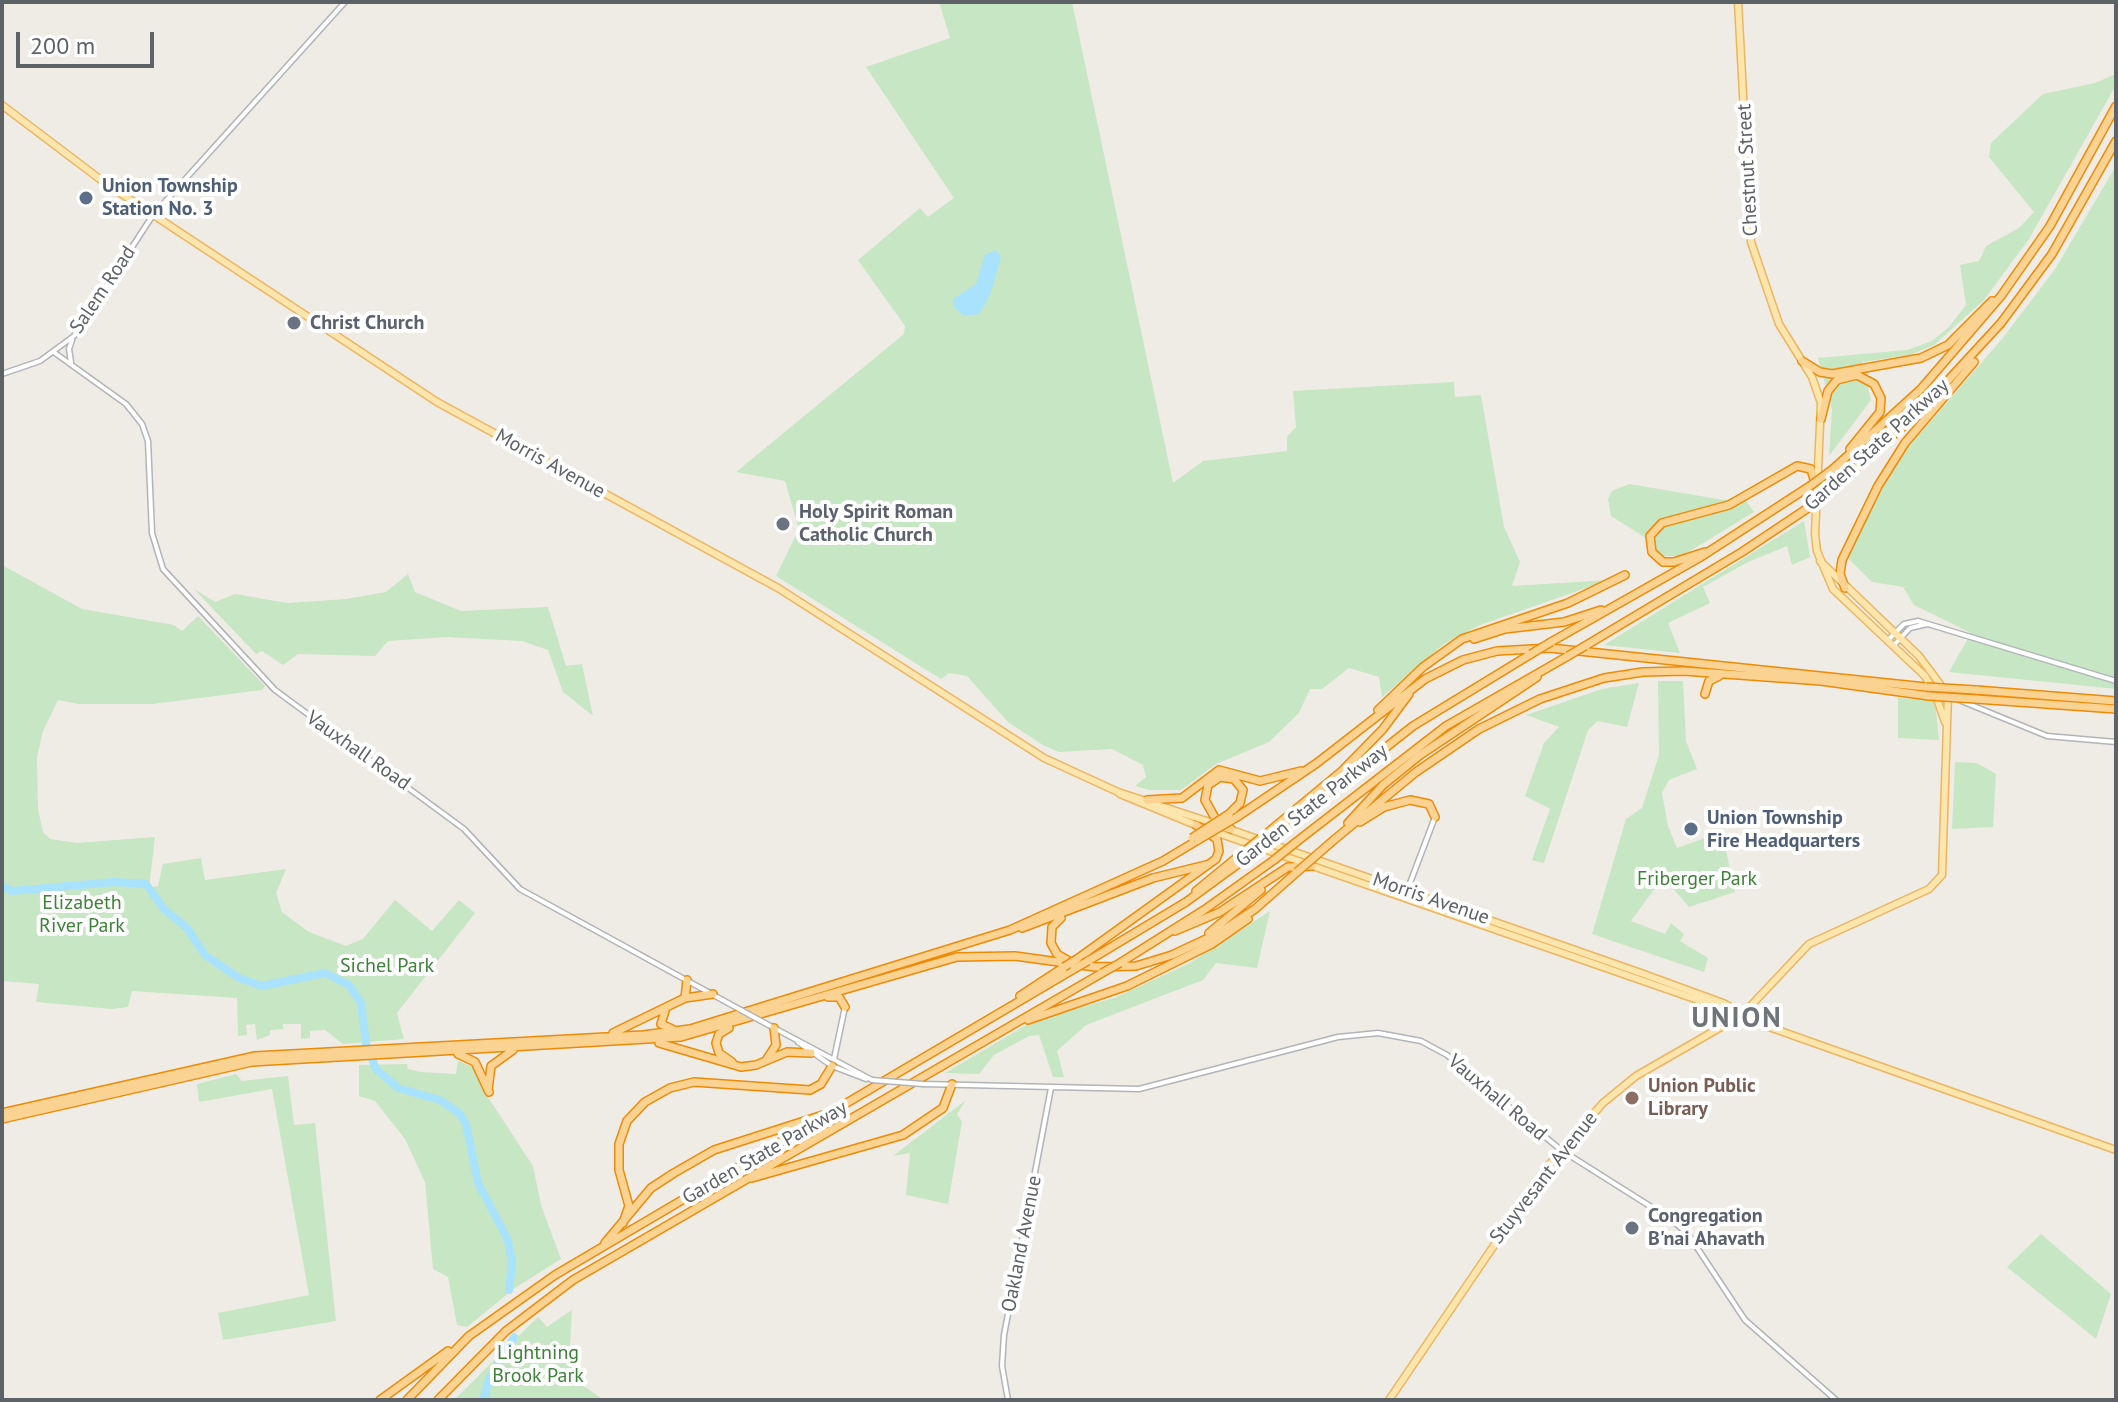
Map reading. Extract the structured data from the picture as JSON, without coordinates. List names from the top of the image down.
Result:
{
  "streets": {
    "highway": ["Garden State Parkway"],
    "main road": ["Chestnut Street", "Morris Avenue", "Stuyvesant Avenue"],
    "street": ["Salem Road", "Vauxhall Road", "Oakland Avenue"]
  },
  "crossings": [
    ["Chestnut Street", "Garden State Parkway"],
    ["Chestnut Street", "Stuyvesant Avenue"],
    ["Salem Road", "Morris Avenue"],
    ["Salem Road", "Vauxhall Road"],
    ["Morris Avenue", "Stuyvesant Avenue"],
    ["Vauxhall Road", "Stuyvesant Avenue"],
    ["Vauxhall Road", "Oakland Avenue"]
  ],
  "districts": ["UNION"],
  "parks": [
    "Friberger Park",
    "Elizabeth River Park",
    "Sichel Park",
    "Lightning Brook Park"
  ],
  "places": [
    "Union Township Station No. 3",
    "Christ Church",
    "Holy Spirit Roman Catholic Church",
    "Union Township Fire Headquarters",
    "Union Public Library",
    "Congregation B'nai Ahavath"
  ],
  "scale_bar": "200 m"
}
